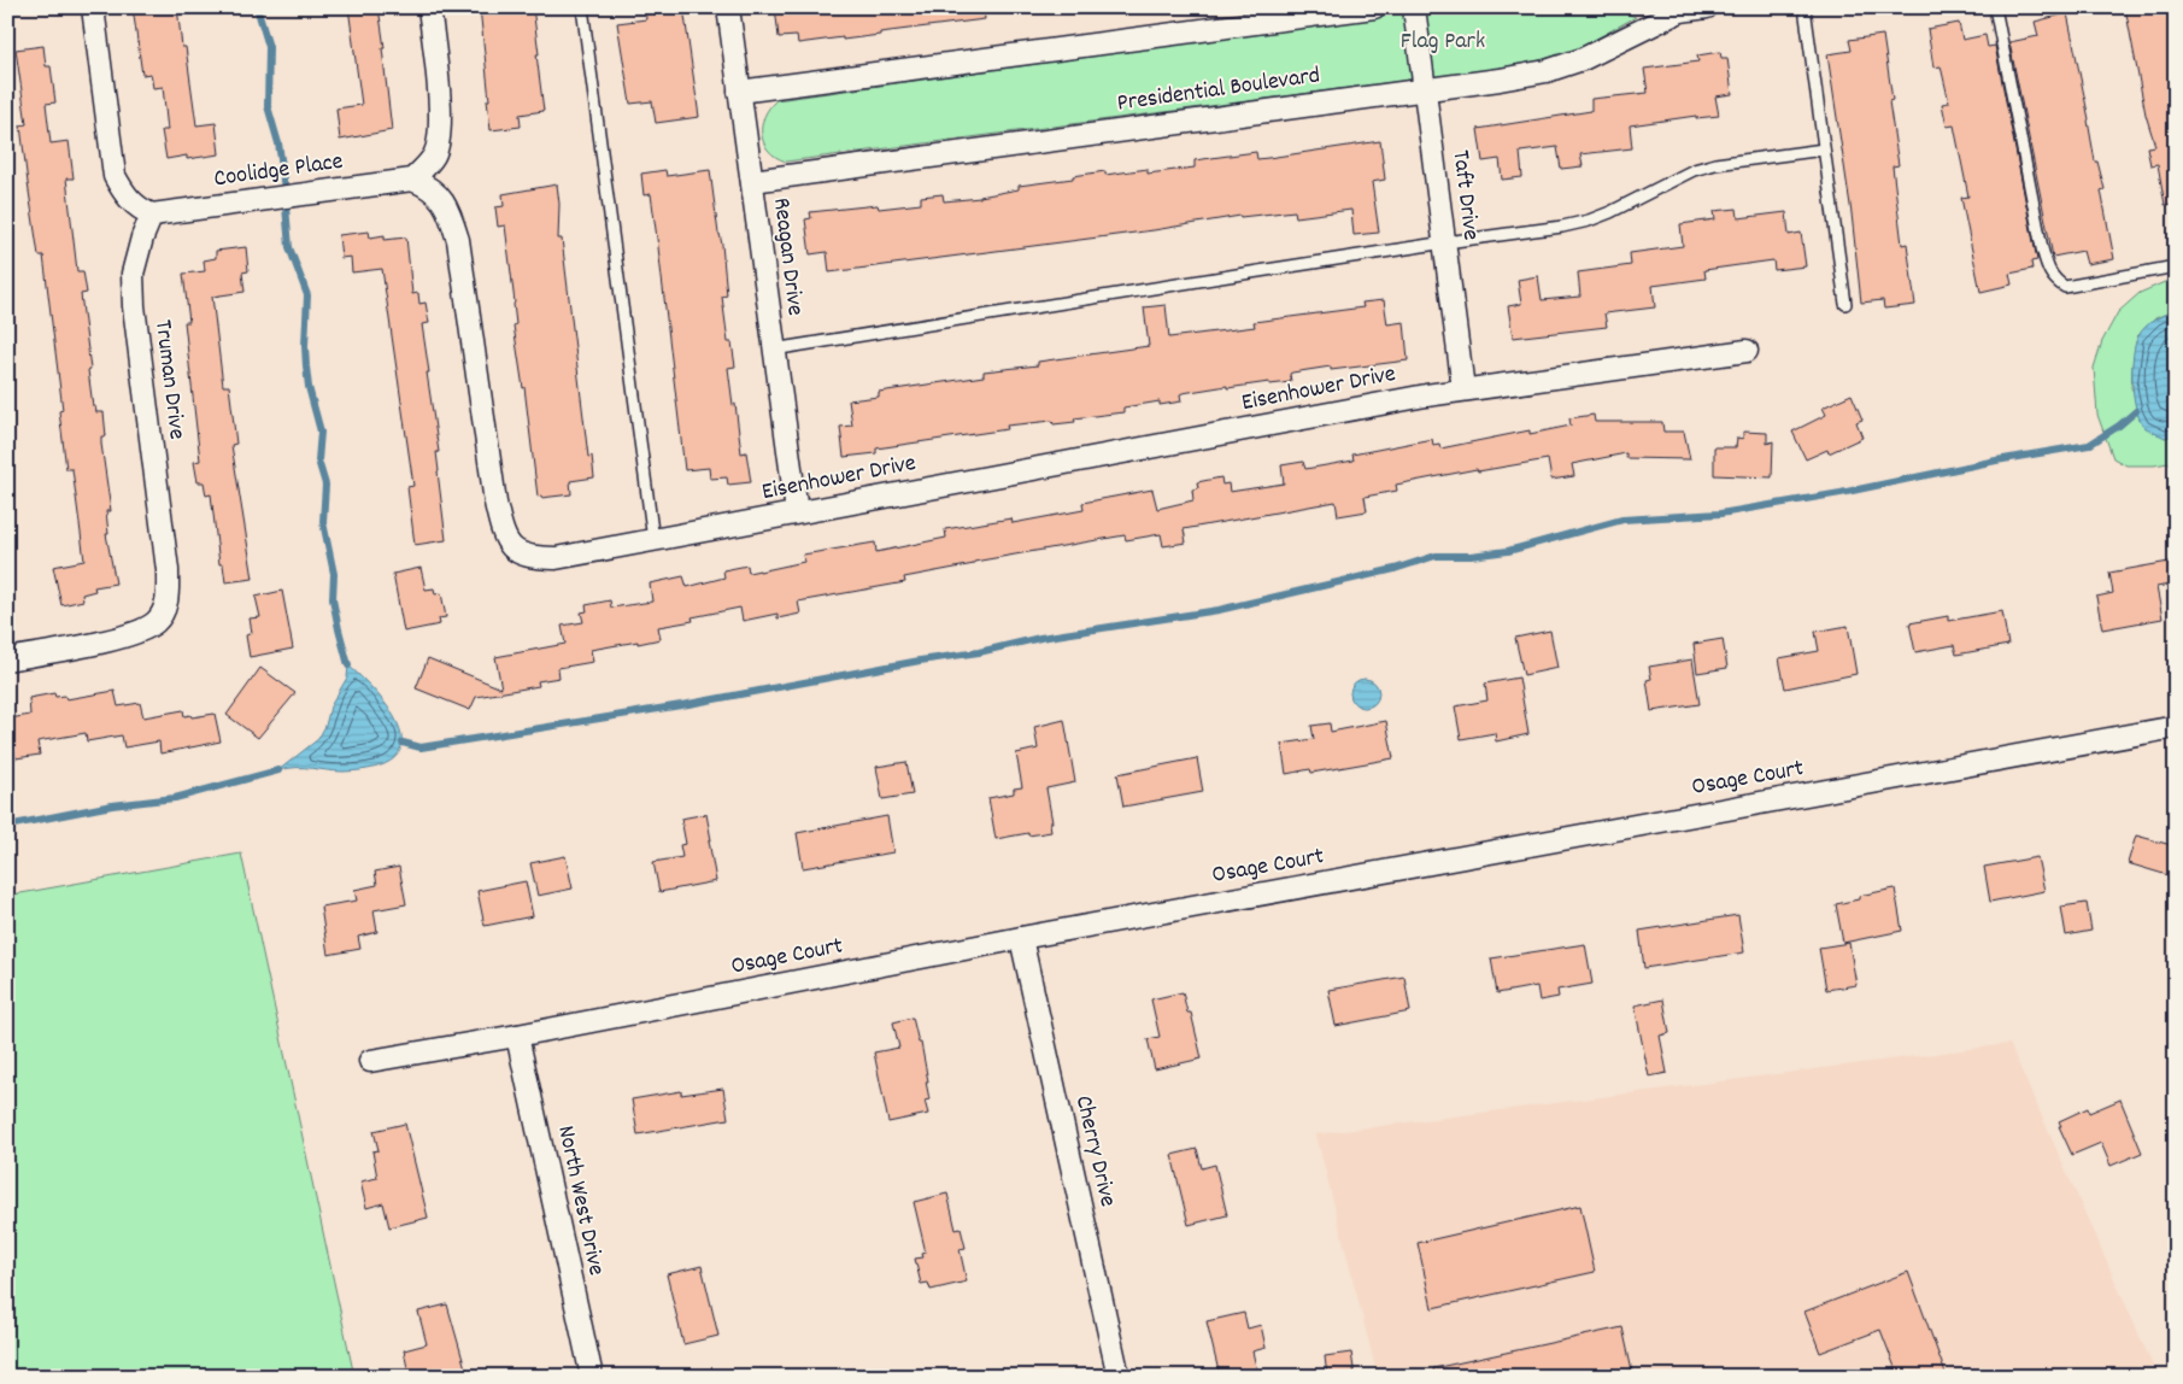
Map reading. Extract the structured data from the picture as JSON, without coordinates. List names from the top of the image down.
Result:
{
  "streets": {
    "street": [
      "Presidential Boulevard",
      "Coolidge Place",
      "Taft Drive",
      "Reagan Drive",
      "Truman Drive",
      "Eisenhower Drive",
      "Osage Court",
      "Cherry Drive",
      "North West Drive"
    ]
  },
  "crossings": [
    ["Presidential Boulevard", "Taft Drive"],
    ["Presidential Boulevard", "Reagan Drive"],
    ["Coolidge Place", "Truman Drive"],
    ["Coolidge Place", "Eisenhower Drive"],
    ["Taft Drive", "Eisenhower Drive"],
    ["Reagan Drive", "Eisenhower Drive"],
    ["Osage Court", "Cherry Drive"],
    ["Osage Court", "North West Drive"]
  ],
  "parks": ["Flag Park"]
}
